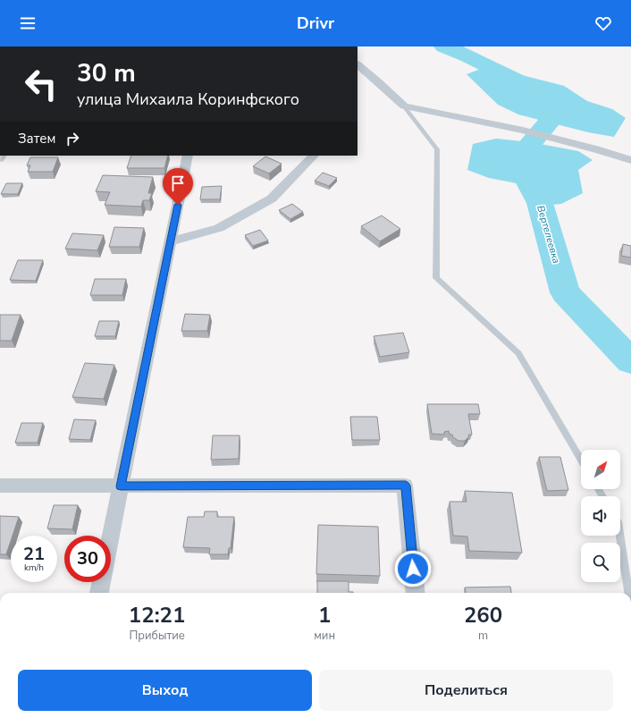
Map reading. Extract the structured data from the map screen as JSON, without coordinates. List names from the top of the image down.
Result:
{
  "water": ["Вертелеевка"],
  "north": "top right",
  "page": {
    "header": "Drivr",
    "turn": ["30 m", "улица Михаила Коринфского"],
    "then": "Затем",
    "speed": "21 km/h",
    "limit": "30",
    "eta": [
      "12:21",
      "Прибытие",
      "1",
      "мин",
      "260",
      "m"
    ],
    "buttons": ["Выход", "Поделиться"]
  }
}
